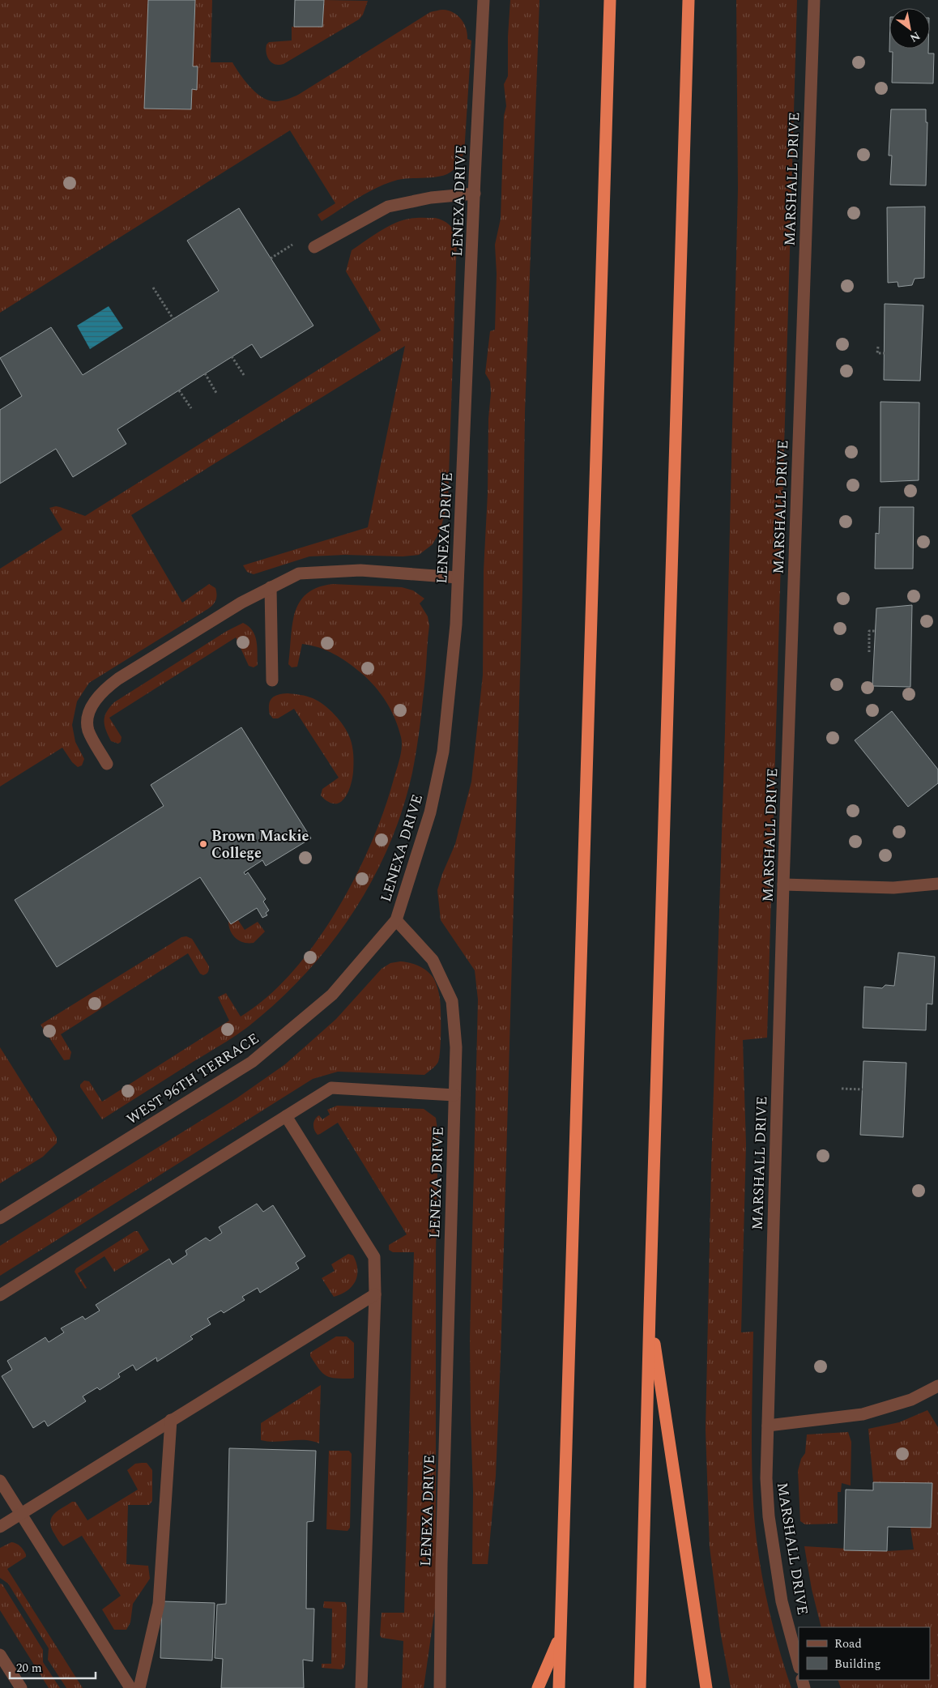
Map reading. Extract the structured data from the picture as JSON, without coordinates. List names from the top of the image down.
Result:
{
  "streets": {
    "street": ["MARSHALL DRIVE", "LENEXA DRIVE", "WEST 96TH TERRACE"]
  },
  "crossings": [
    ["LENEXA DRIVE", "WEST 96TH TERRACE"]
  ],
  "places": ["Brown Mackie College"],
  "legend": ["Road", "Building"],
  "scale_bar": "20 m",
  "north": "bottom right"
}
